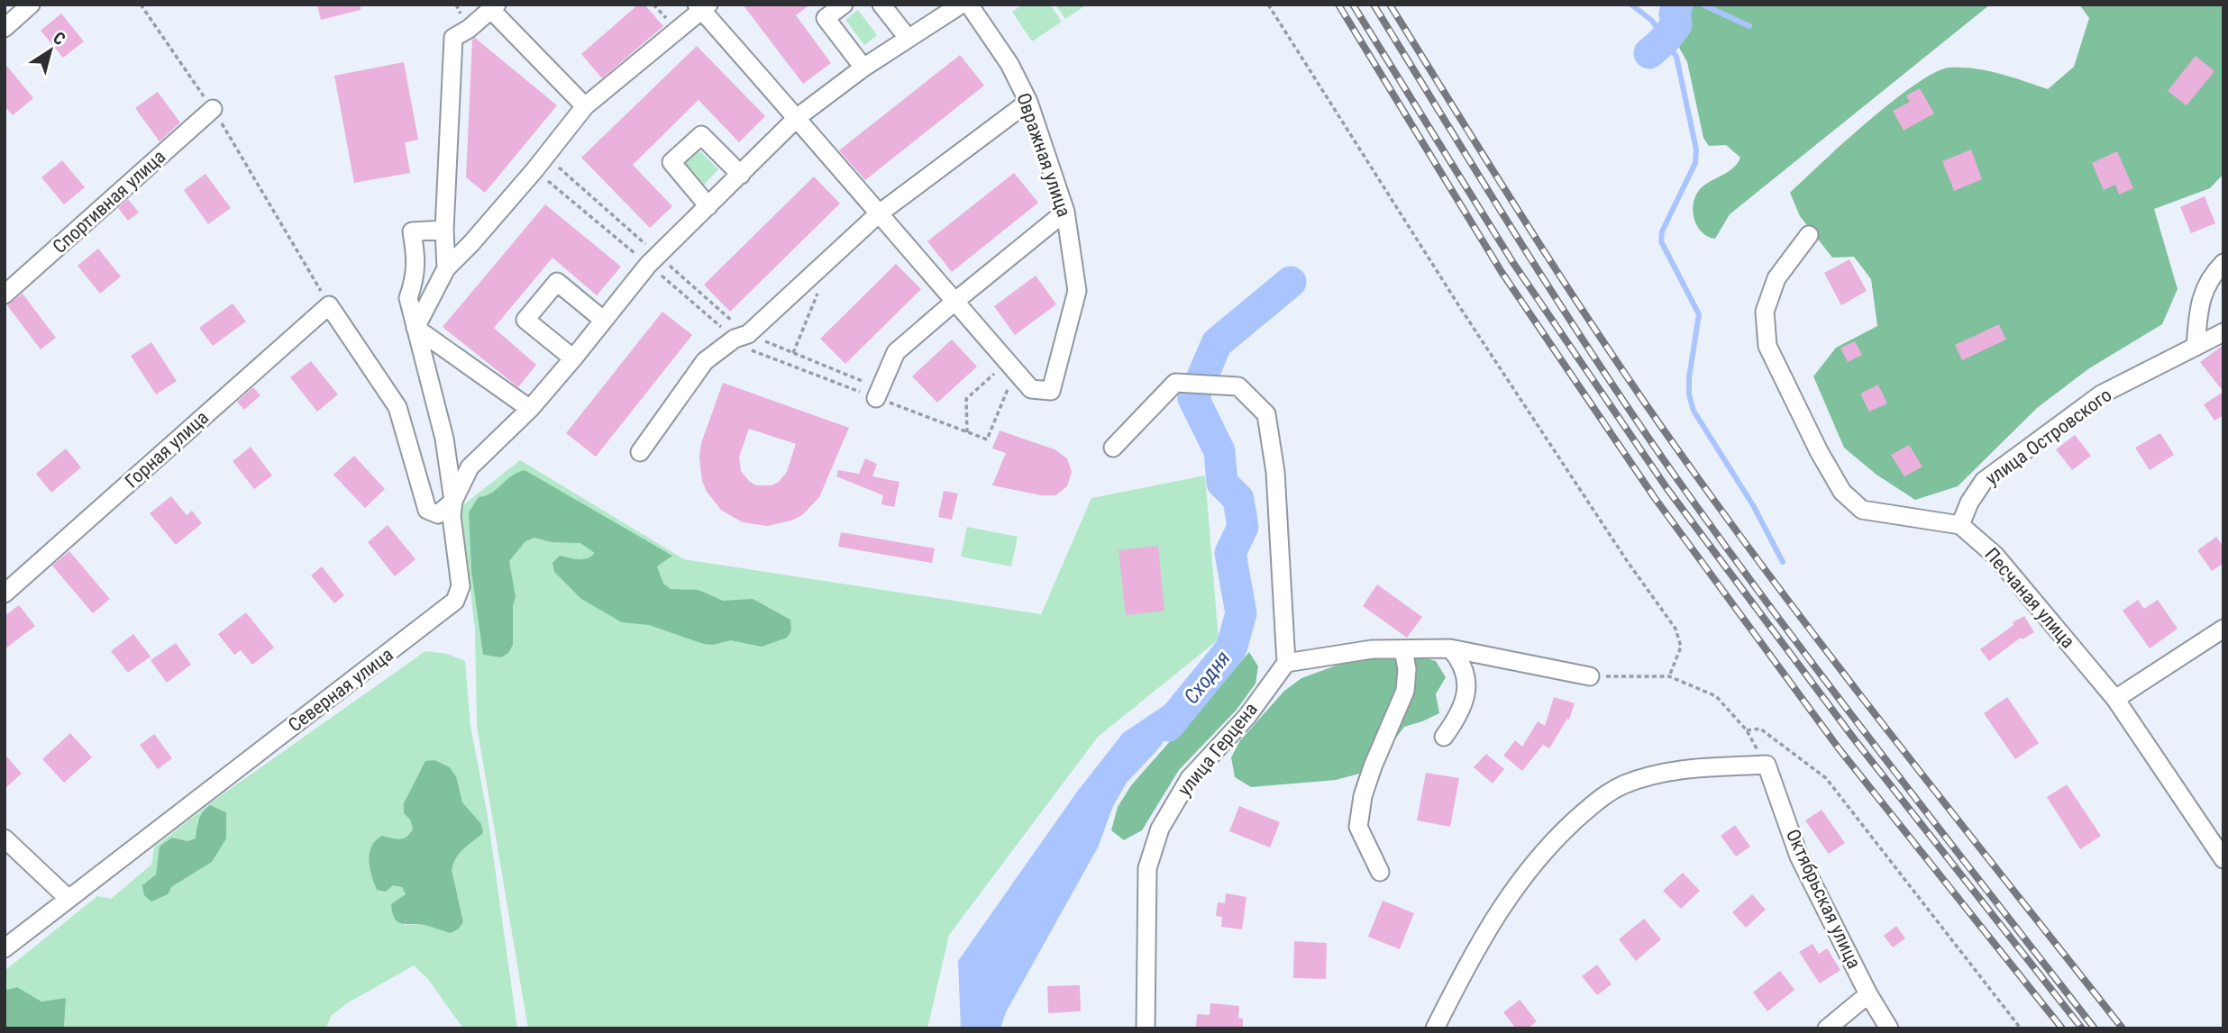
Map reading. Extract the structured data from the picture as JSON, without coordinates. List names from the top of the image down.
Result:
{
  "streets": {
    "street": [
      "Овражная улица",
      "Спортивная улица",
      "улица Островского",
      "Горная улица",
      "Песчаная улица",
      "Северная улица",
      "улица Герцена",
      "Октябрьская улица"
    ]
  },
  "crossings": [
    ["улица Островского", "Песчаная улица"]
  ],
  "water": ["Сходня"],
  "north": "top right"
}
